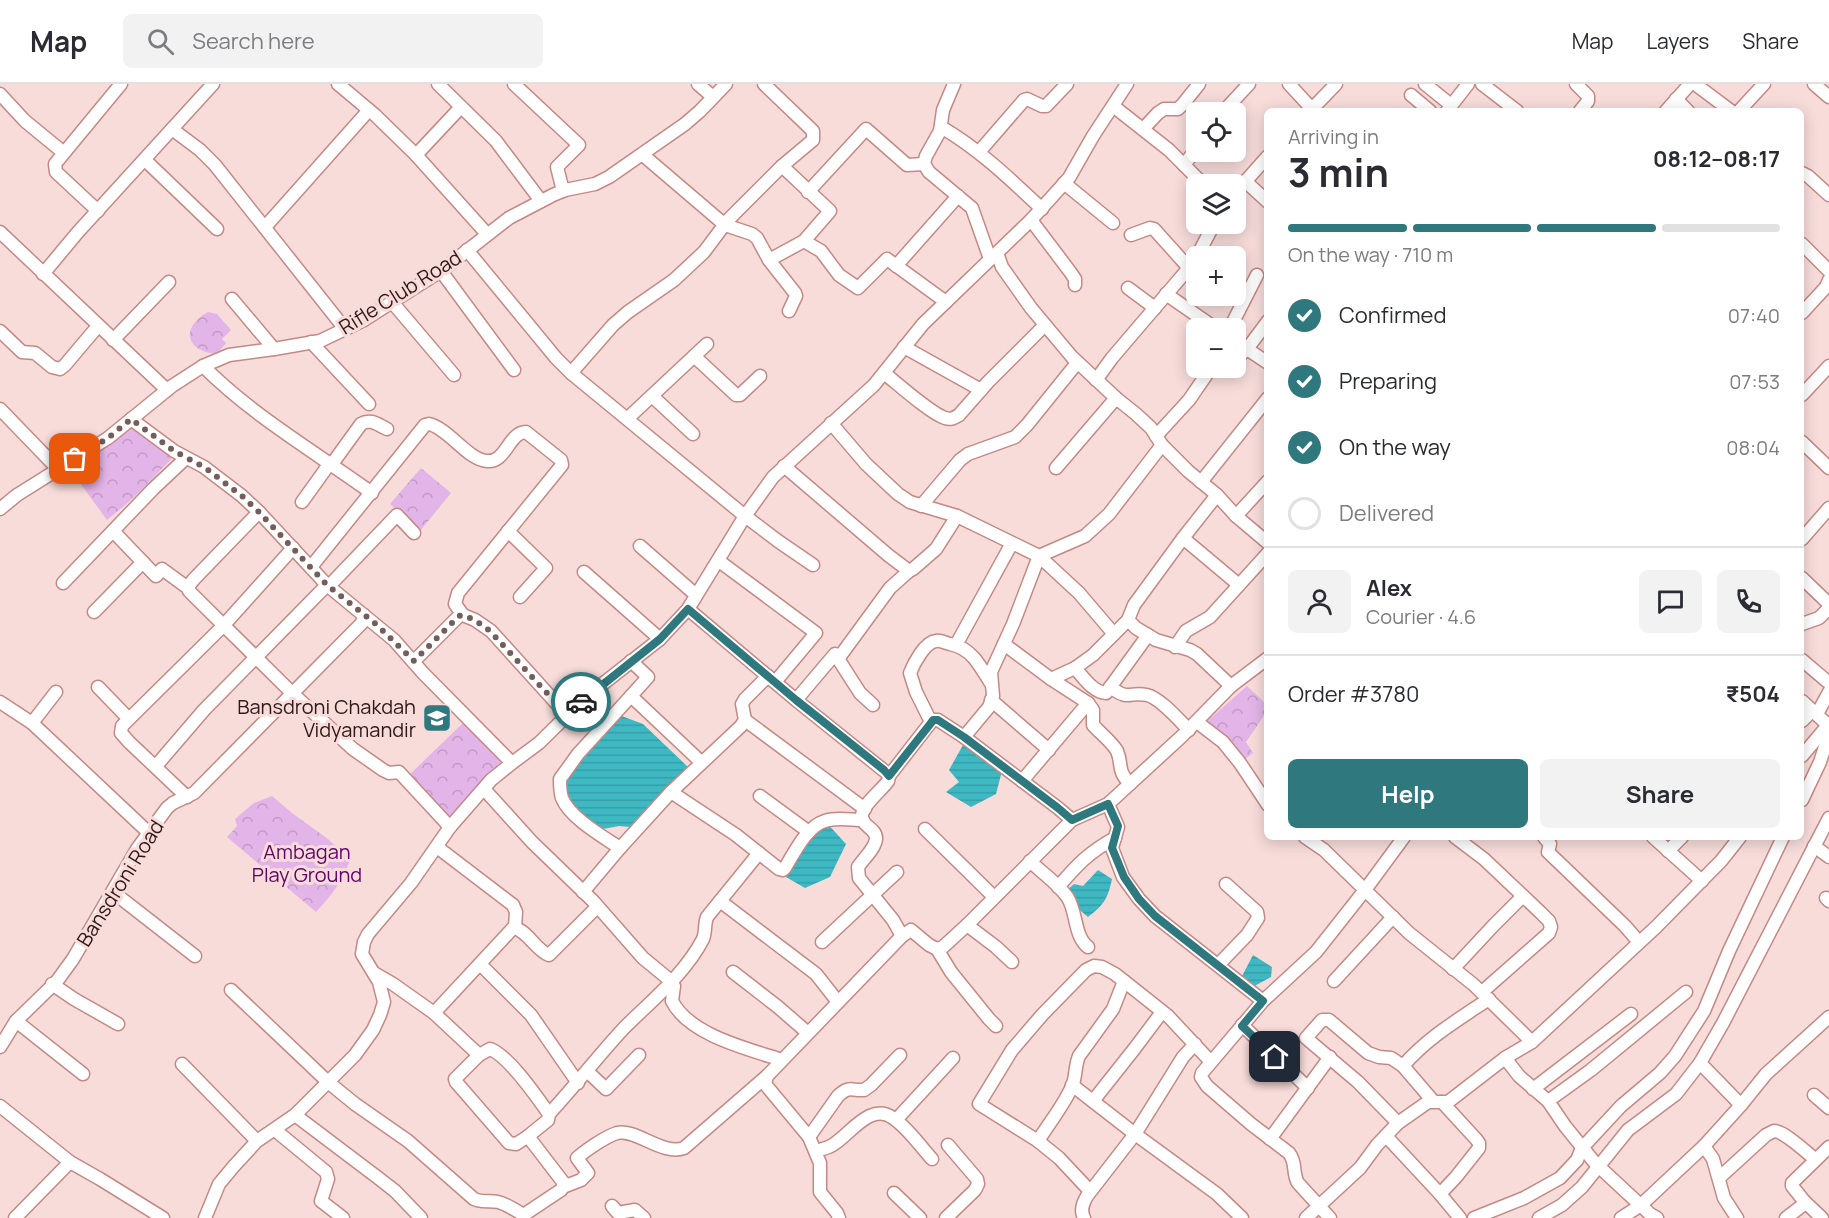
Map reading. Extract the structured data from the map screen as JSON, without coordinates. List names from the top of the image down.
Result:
{
  "streets": {
    "street": ["Rifle Club Road", "Bansdroni Road"]
  },
  "parks": ["Ambagan Play Ground"],
  "places": {
    "school or university": ["Bansdroni Chakdah Vidyamandir"]
  },
  "page": {
    "header": "Map",
    "search": "Search here",
    "nav": ["Map", "Layers", "Share"],
    "map_buttons": ["+", "−"],
    "heading": ["3 min", "Arriving in", "08:12–08:17"],
    "panel": [
      "Alex",
      "Courier · 4.6",
      "Order #3780",
      "₹504"
    ],
    "bar": "On the way · 710 m",
    "list": [
      ["Confirmed", "07:40"],
      ["Preparing", "07:53"],
      ["On the way", "08:04"],
      "Delivered"
    ],
    "buttons": ["Help", "Share"]
  }
}
